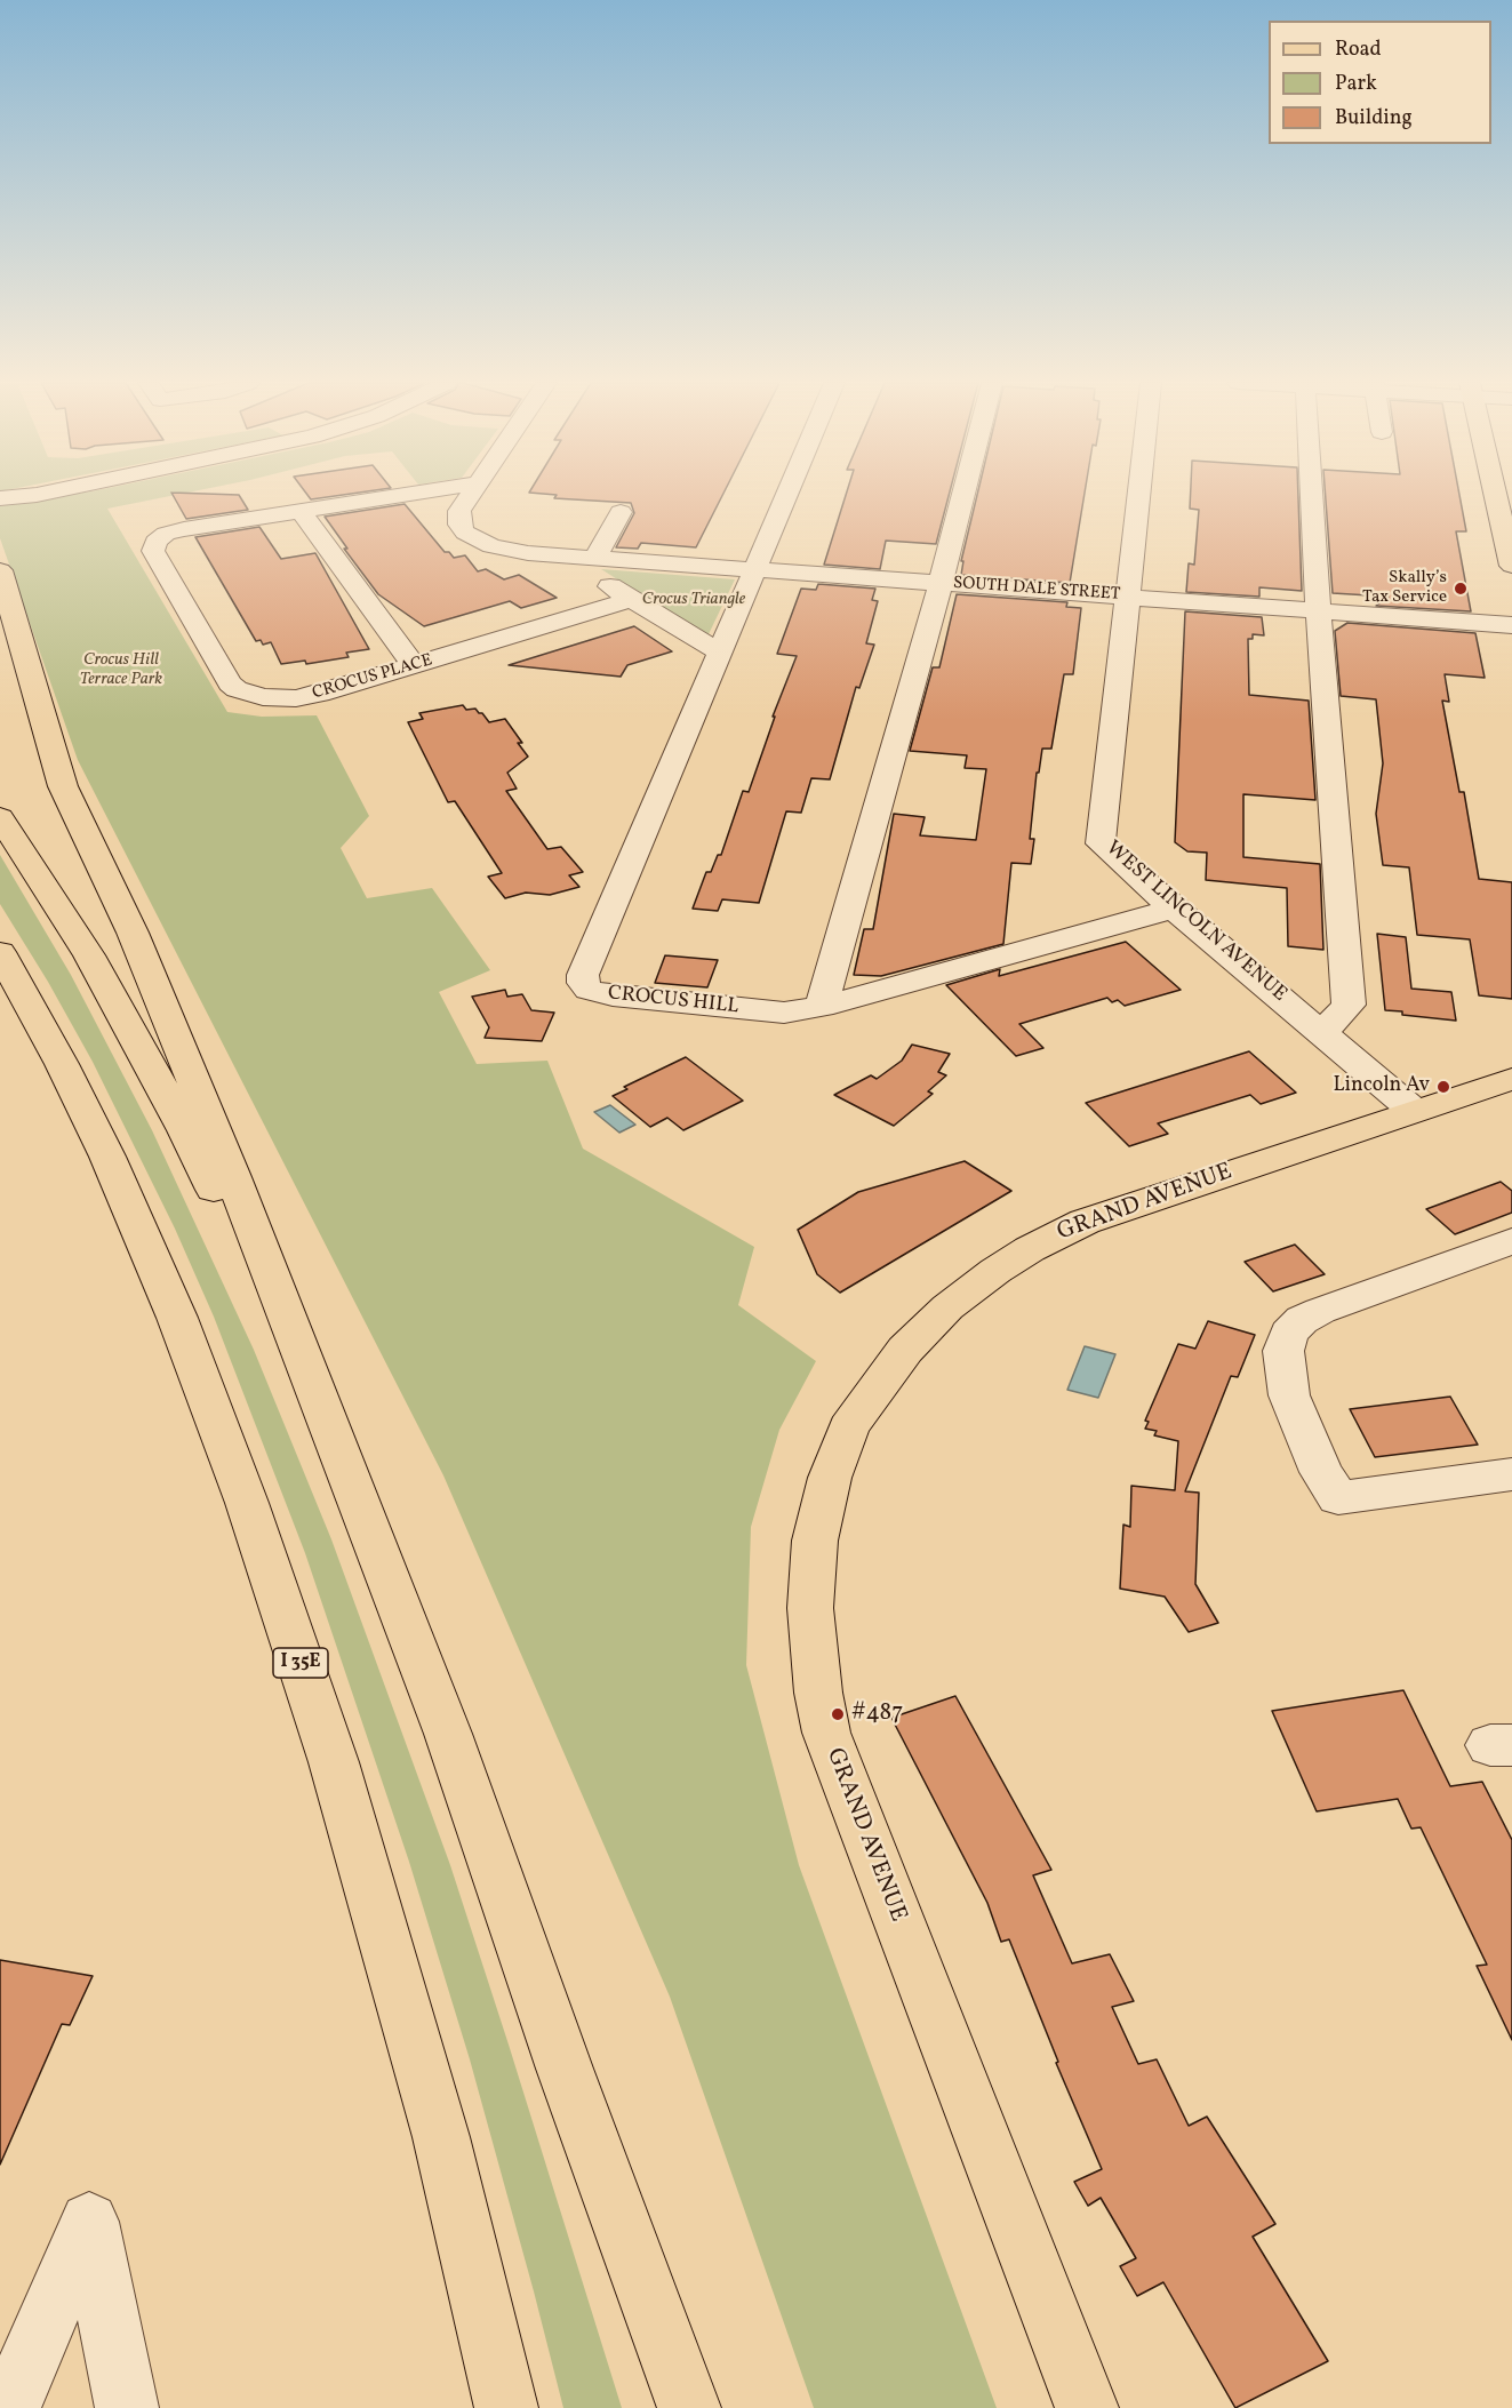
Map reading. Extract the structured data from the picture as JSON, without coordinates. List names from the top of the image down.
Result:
{
  "streets": {
    "main road": ["GRAND AVENUE", "I 35E"],
    "street": [
      "SOUTH DALE STREET",
      "CROCUS PLACE",
      "WEST LINCOLN AVENUE",
      "CROCUS HILL"
    ]
  },
  "crossings": [
    ["SOUTH DALE STREET", "WEST LINCOLN AVENUE"],
    ["WEST LINCOLN AVENUE", "CROCUS HILL"],
    ["WEST LINCOLN AVENUE", "GRAND AVENUE"]
  ],
  "parks": ["Crocus Triangle", "Crocus Hill Terrace Park"],
  "places": ["Skally’s Tax Service", "Lincoln Av", "#487"],
  "legend": ["Road", "Park", "Building"]
}
